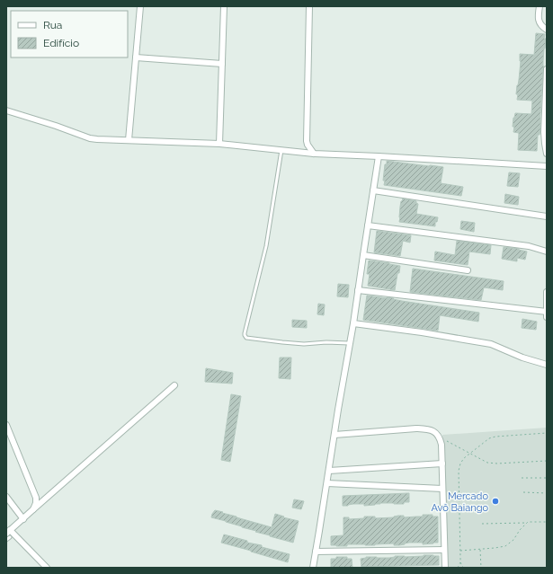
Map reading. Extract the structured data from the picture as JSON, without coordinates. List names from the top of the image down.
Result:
{
  "places": ["Mercado Avô Baiango"],
  "legend": ["Rua", "Edifício"]
}
